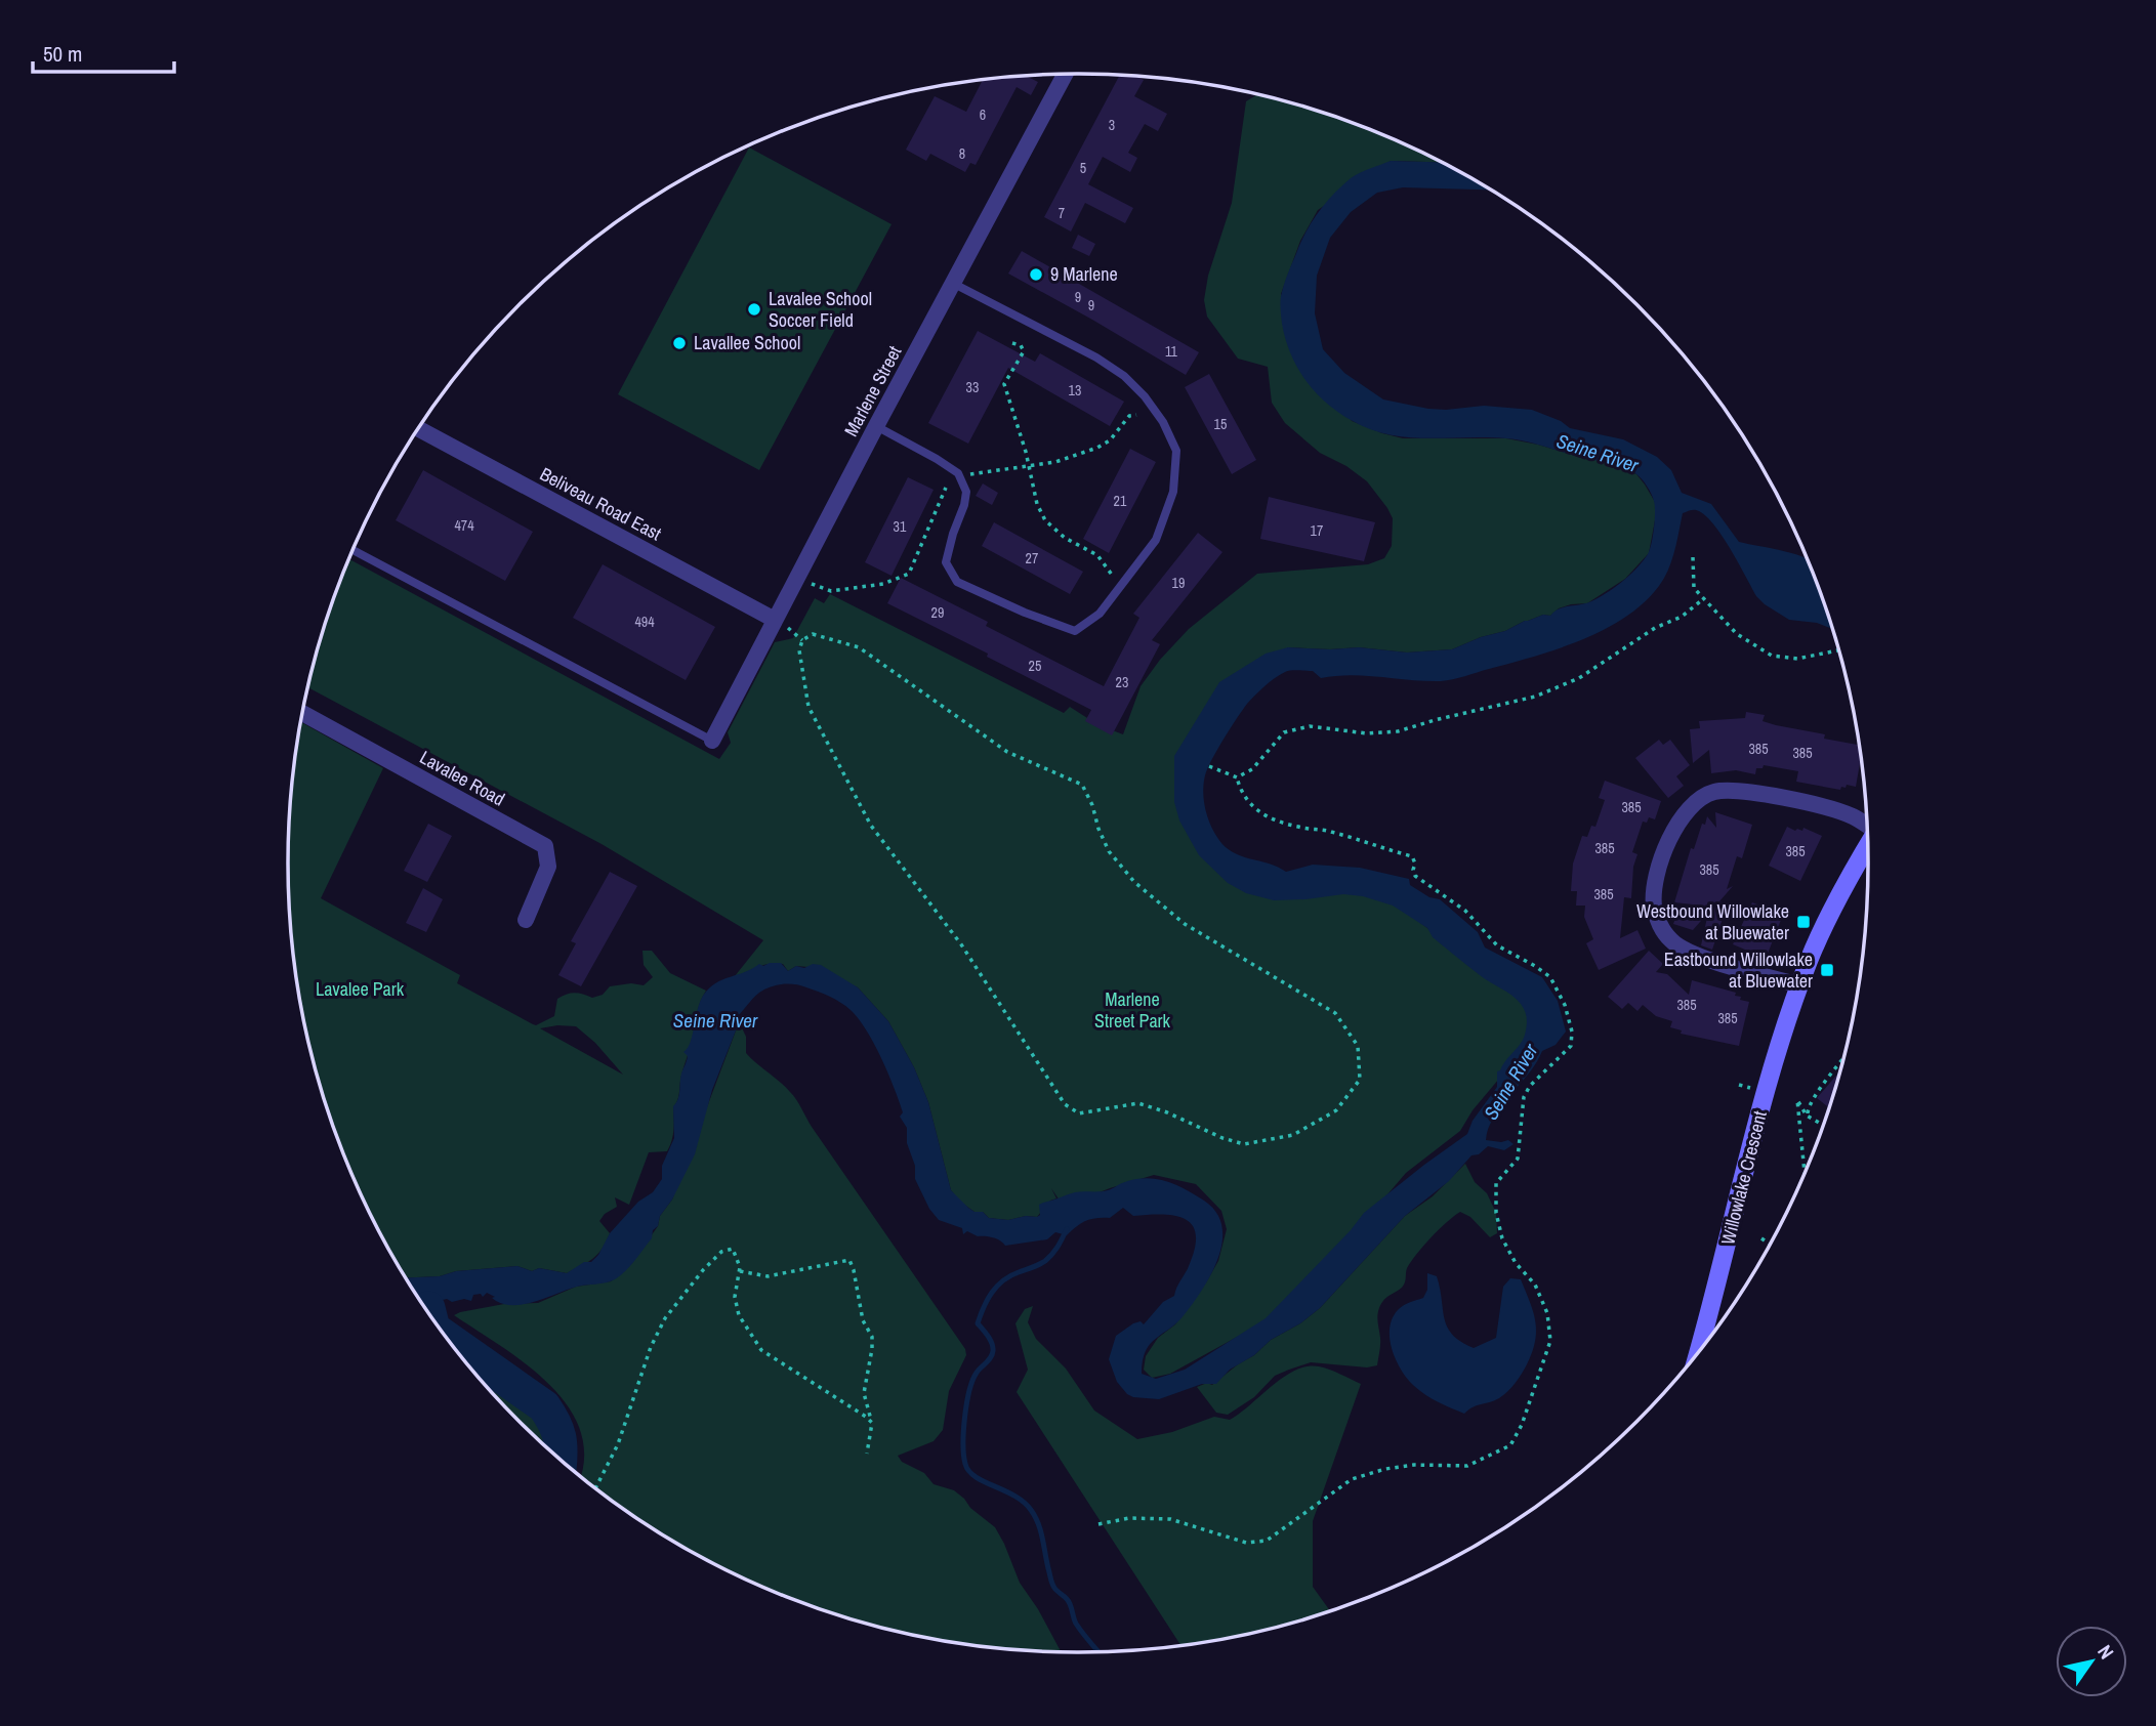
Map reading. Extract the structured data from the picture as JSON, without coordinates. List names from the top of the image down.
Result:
{
  "streets": {
    "street": [
      "Marlene Street",
      "Beliveau Road East",
      "Lavalee Road",
      "Willowlake Crescent"
    ]
  },
  "crossings": [
    ["Marlene Street", "Beliveau Road East"]
  ],
  "water": ["Seine River"],
  "parks": ["Lavalee Park", "Marlene Street Park"],
  "places": {
    "other": ["9 Marlene", "Lavalee School Soccer Field", "Lavallee School"],
    "transit": ["Westbound Willowlake at Bluewater", "Eastbound Willowlake at Bluewater"]
  },
  "house_numbers": [
    "6",
    "3",
    "8",
    "5",
    "7",
    "9",
    "9",
    "11",
    "33",
    "13",
    "15",
    "21",
    "474",
    "31",
    "17",
    "27",
    "19",
    "29",
    "494",
    "25",
    "23",
    "385",
    "385",
    "385",
    "385",
    "385",
    "385",
    "385",
    "385",
    "385"
  ],
  "scale_bar": "50 m",
  "north": "top right"
}
